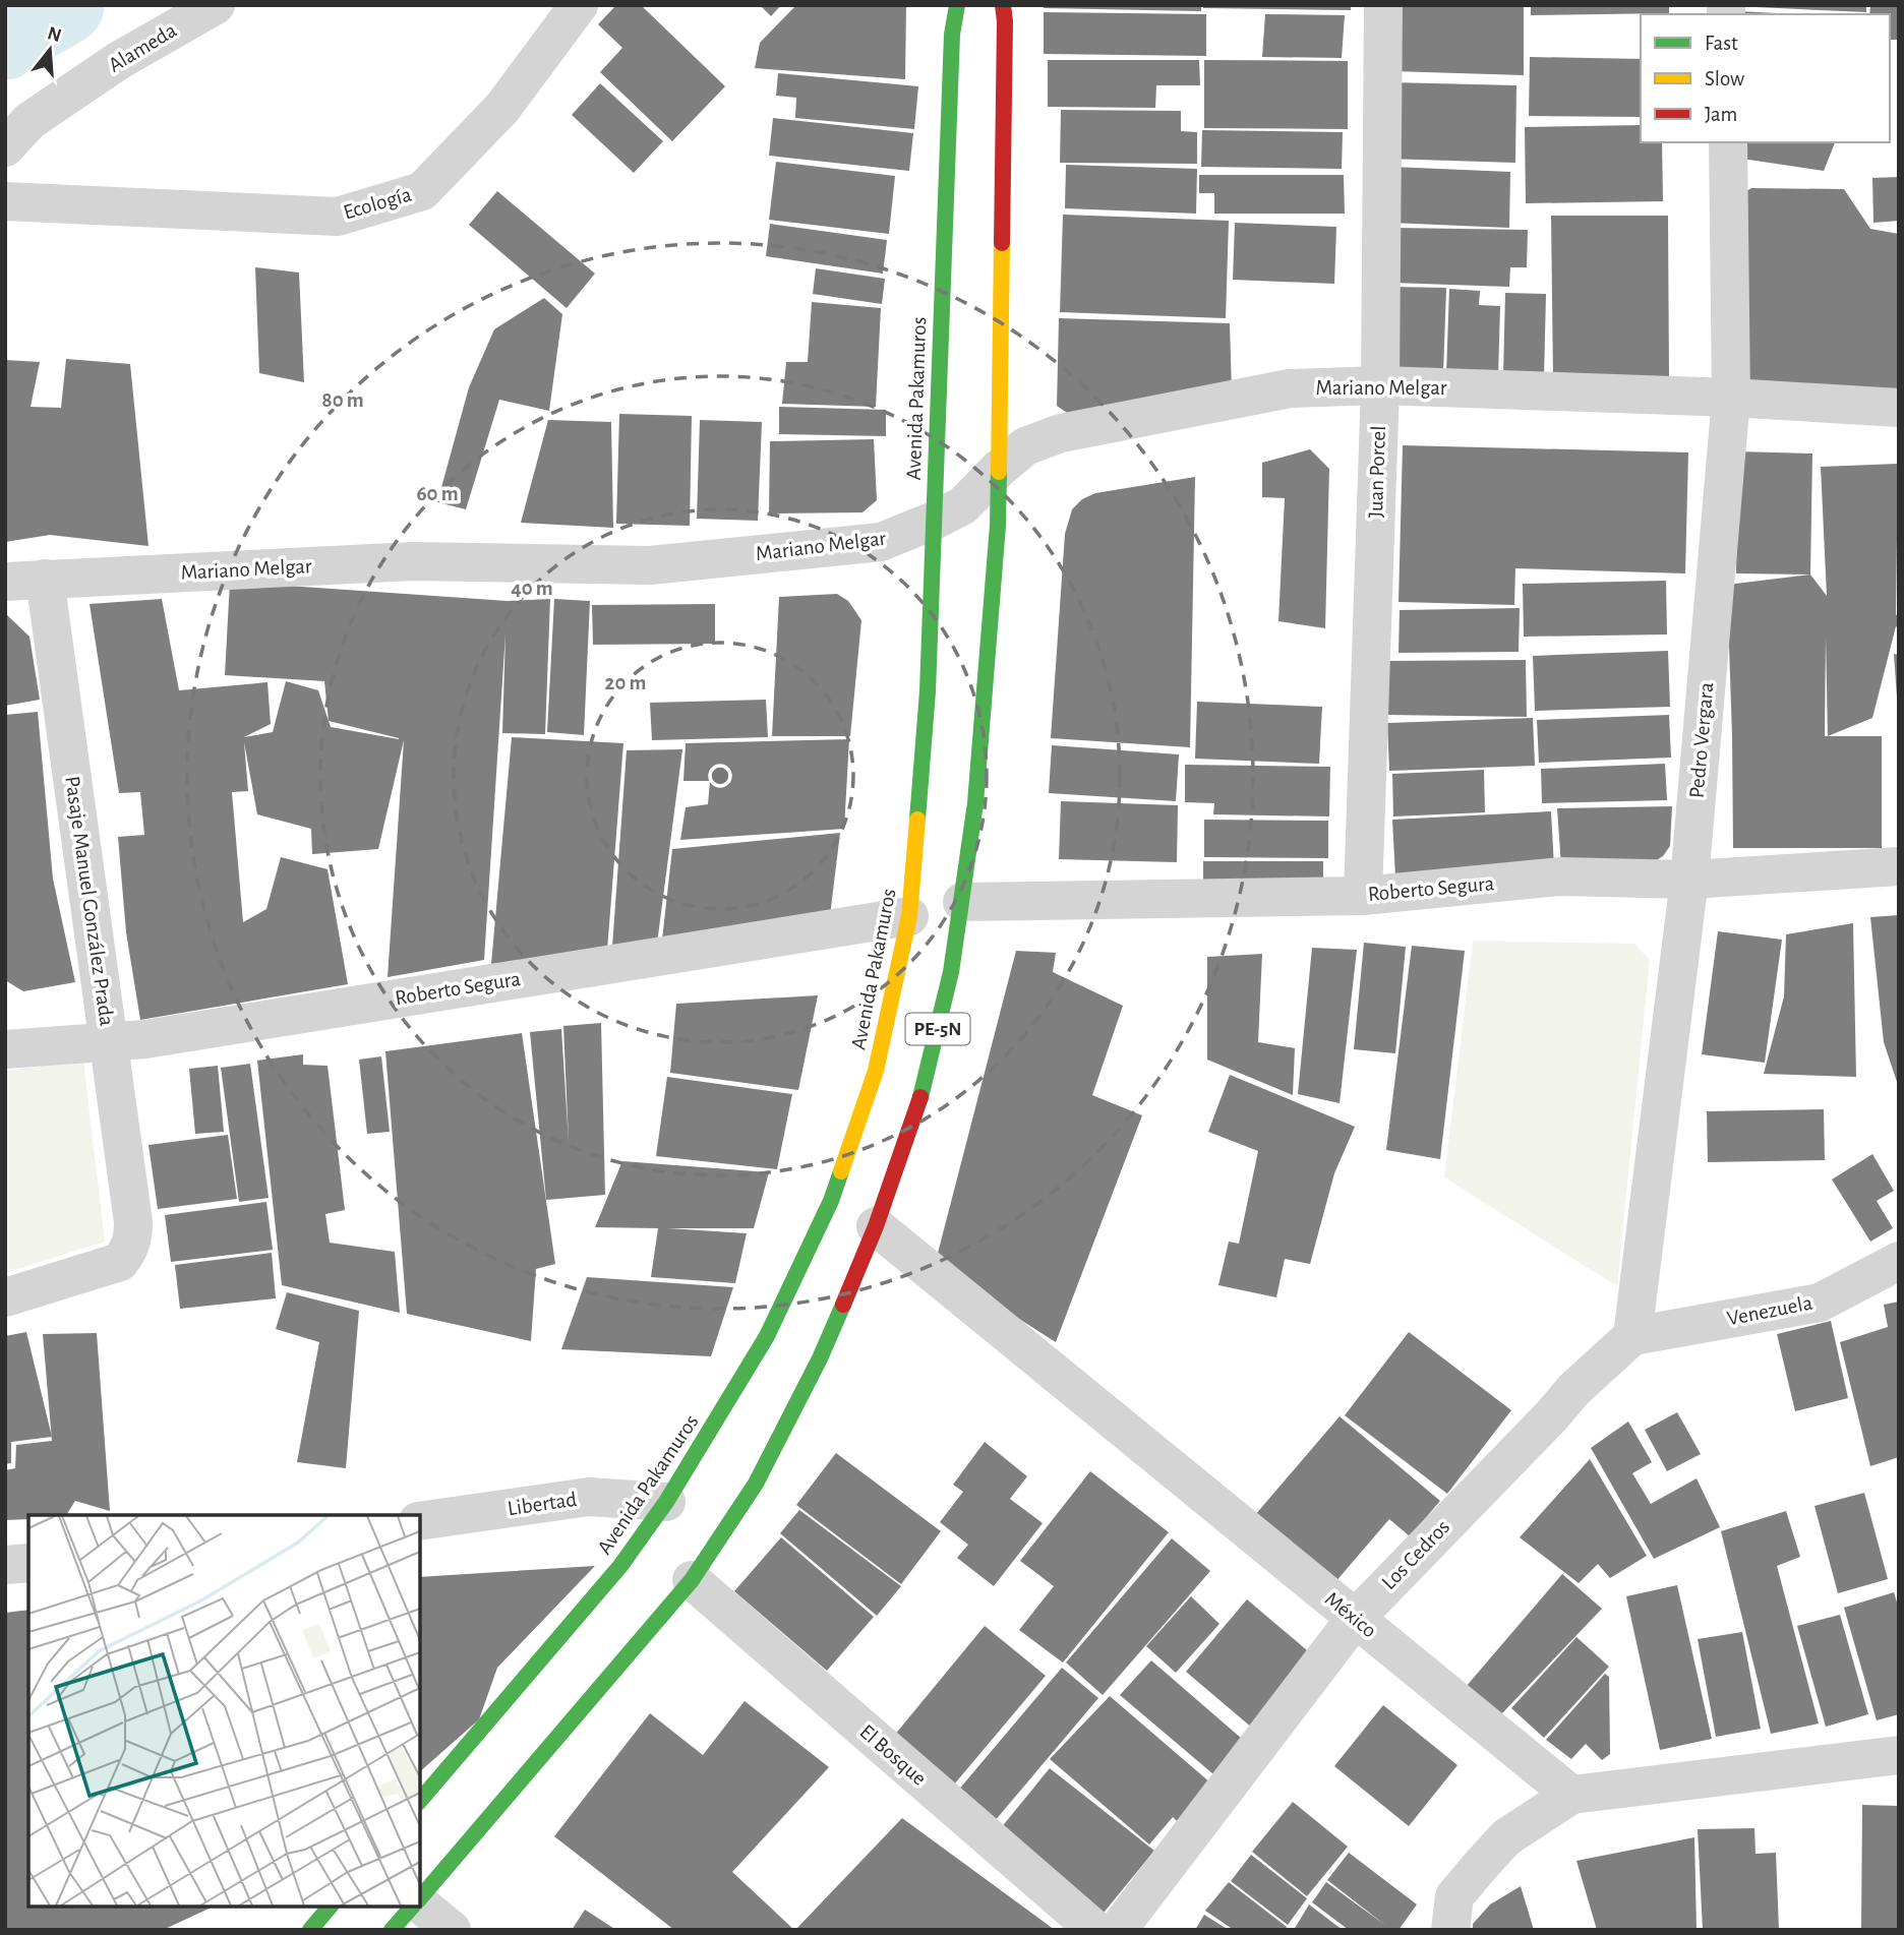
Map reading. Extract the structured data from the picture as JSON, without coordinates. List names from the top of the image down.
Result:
{
  "streets": {
    "highway": ["Avenida Pakamuros", "PE-5N"],
    "street": [
      "Alameda",
      "Ecología",
      "Mariano Melgar",
      "Juan Porcel",
      "Pedro Vergara",
      "Roberto Segura",
      "Pasaje Manuel González Prada",
      "Venezuela",
      "Libertad",
      "Los Cedros",
      "México",
      "El Bosque"
    ]
  },
  "crossings": [
    ["Mariano Melgar", "Avenida Pakamuros"],
    ["Mariano Melgar", "Juan Porcel"],
    ["Mariano Melgar", "Pedro Vergara"],
    ["Mariano Melgar", "Pasaje Manuel González Prada"],
    ["Mariano Melgar", "PE-5N"],
    ["Avenida Pakamuros", "Roberto Segura"],
    ["Avenida Pakamuros", "Libertad"],
    ["Juan Porcel", "Roberto Segura"],
    ["Pedro Vergara", "Roberto Segura"],
    ["Pedro Vergara", "Venezuela"],
    ["Pedro Vergara", "Los Cedros"],
    ["Roberto Segura", "Pasaje Manuel González Prada"],
    ["Roberto Segura", "PE-5N"],
    ["PE-5N", "México"],
    ["PE-5N", "El Bosque"],
    ["Venezuela", "Los Cedros"],
    ["Los Cedros", "México"]
  ],
  "legend": ["Fast", "Slow", "Jam"],
  "north": "top",
  "rings": [
    "80 m",
    "60 m",
    "40 m",
    "20 m"
  ]
}
